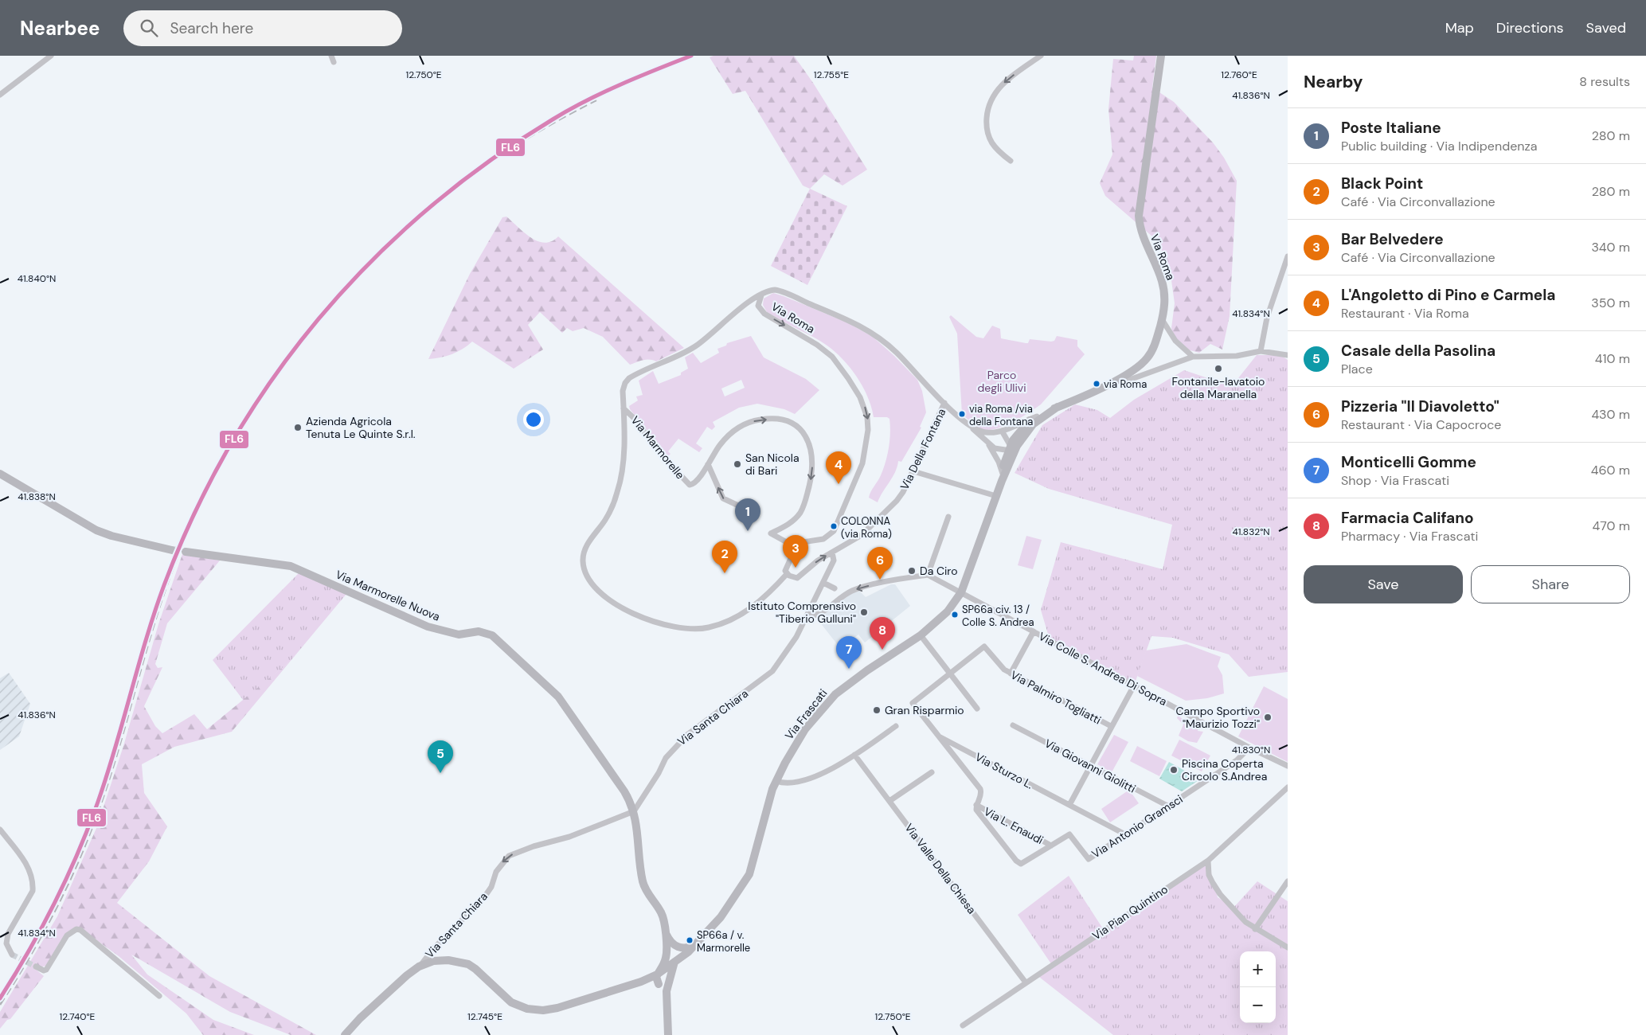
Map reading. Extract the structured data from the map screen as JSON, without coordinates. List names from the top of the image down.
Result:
{
  "streets": {
    "street": [
      "Via Roma",
      "Via Marmorelle",
      "Via Della Fontana",
      "Via Marmorelle Nuova",
      "Via Colle S. Andrea Di Sopra",
      "Via Palmiro Togliatti",
      "Via Frascati",
      "Via Santa Chiara",
      "Via Giovanni Giolitti",
      "Via Sturzo L.",
      "Via L. Enaudi",
      "Via Antonio Gramsci",
      "Via Valle Della Chiesa",
      "Via Pian Quintino"
    ]
  },
  "crossings": [
    ["Via Roma", "Via Della Fontana"],
    ["Via Roma", "Via Frascati"],
    ["Via Della Fontana", "Via Santa Chiara"],
    ["Via Marmorelle Nuova", "Via Frascati"],
    ["Via Marmorelle Nuova", "Via Santa Chiara"],
    ["Via Colle S. Andrea Di Sopra", "Via Frascati"],
    ["Via Colle S. Andrea Di Sopra", "Via Antonio Gramsci"],
    ["Via Giovanni Giolitti", "Via Antonio Gramsci"],
    ["Via Sturzo L.", "Via Antonio Gramsci"],
    ["Via L. Enaudi", "Via Antonio Gramsci"],
    ["Via Valle Della Chiesa", "Via Pian Quintino"]
  ],
  "one_way": ["Via Santa Chiara"],
  "parks": ["Parco degli Ulivi"],
  "places": [
    "Fontanile-lavatoio della Maranella",
    "via Roma",
    "via Roma /via della Fontana",
    "Azienda Agricola Tenuta Le Quinte S.r.l.",
    "San Nicola di Bari",
    "COLONNA (via Roma)",
    "Da Ciro",
    "Istituto Comprensivo \"Tiberio Gulluni\"",
    "SP66a civ. 13 / Colle S. Andrea",
    "Gran Risparmio",
    "Campo Sportivo \"Maurizio Tozzi\"",
    "Piscina Coperta Circolo S.Andrea",
    "SP66a / v. Marmorelle"
  ],
  "lines": ["transit line FL6"],
  "page": {
    "header": "Nearbee",
    "search": "Search here",
    "nav": ["Map", "Directions", "Saved"],
    "heading": ["Nearby", "8 results"],
    "list": [
      {
        "mark": "1",
        "name": "Poste Italiane",
        "note": "Public building · Via Indipendenza",
        "value": "280 m"
      },
      {
        "mark": "2",
        "name": "Black Point",
        "note": "Café · Via Circonvallazione",
        "value": "280 m"
      },
      {
        "mark": "3",
        "name": "Bar Belvedere",
        "note": "Café · Via Circonvallazione",
        "value": "340 m"
      },
      {
        "mark": "4",
        "name": "L'Angoletto di Pino e Carmela",
        "note": "Restaurant · Via Roma",
        "value": "350 m"
      },
      {
        "mark": "5",
        "name": "Casale della Pasolina",
        "note": "Place",
        "value": "410 m"
      },
      {
        "mark": "6",
        "name": "Pizzeria \"Il Diavoletto\"",
        "note": "Restaurant · Via Capocroce",
        "value": "430 m"
      },
      {
        "mark": "7",
        "name": "Monticelli Gomme",
        "note": "Shop · Via Frascati",
        "value": "460 m"
      },
      {
        "mark": "8",
        "name": "Farmacia Califano",
        "note": "Pharmacy · Via Frascati",
        "value": "470 m"
      }
    ],
    "pins": [
      "4",
      "1",
      "3",
      "2",
      "6",
      "8",
      "7",
      "5"
    ],
    "buttons": ["Save", "Share"],
    "map_buttons": ["+", "−"]
  },
  "coordinates": [
    "12.750°E",
    "12.755°E",
    "12.760°E",
    "41.836°N",
    "41.840°N",
    "41.834°N",
    "41.838°N",
    "41.832°N",
    "41.830°N",
    "12.740°E",
    "12.745°E"
  ]
}
